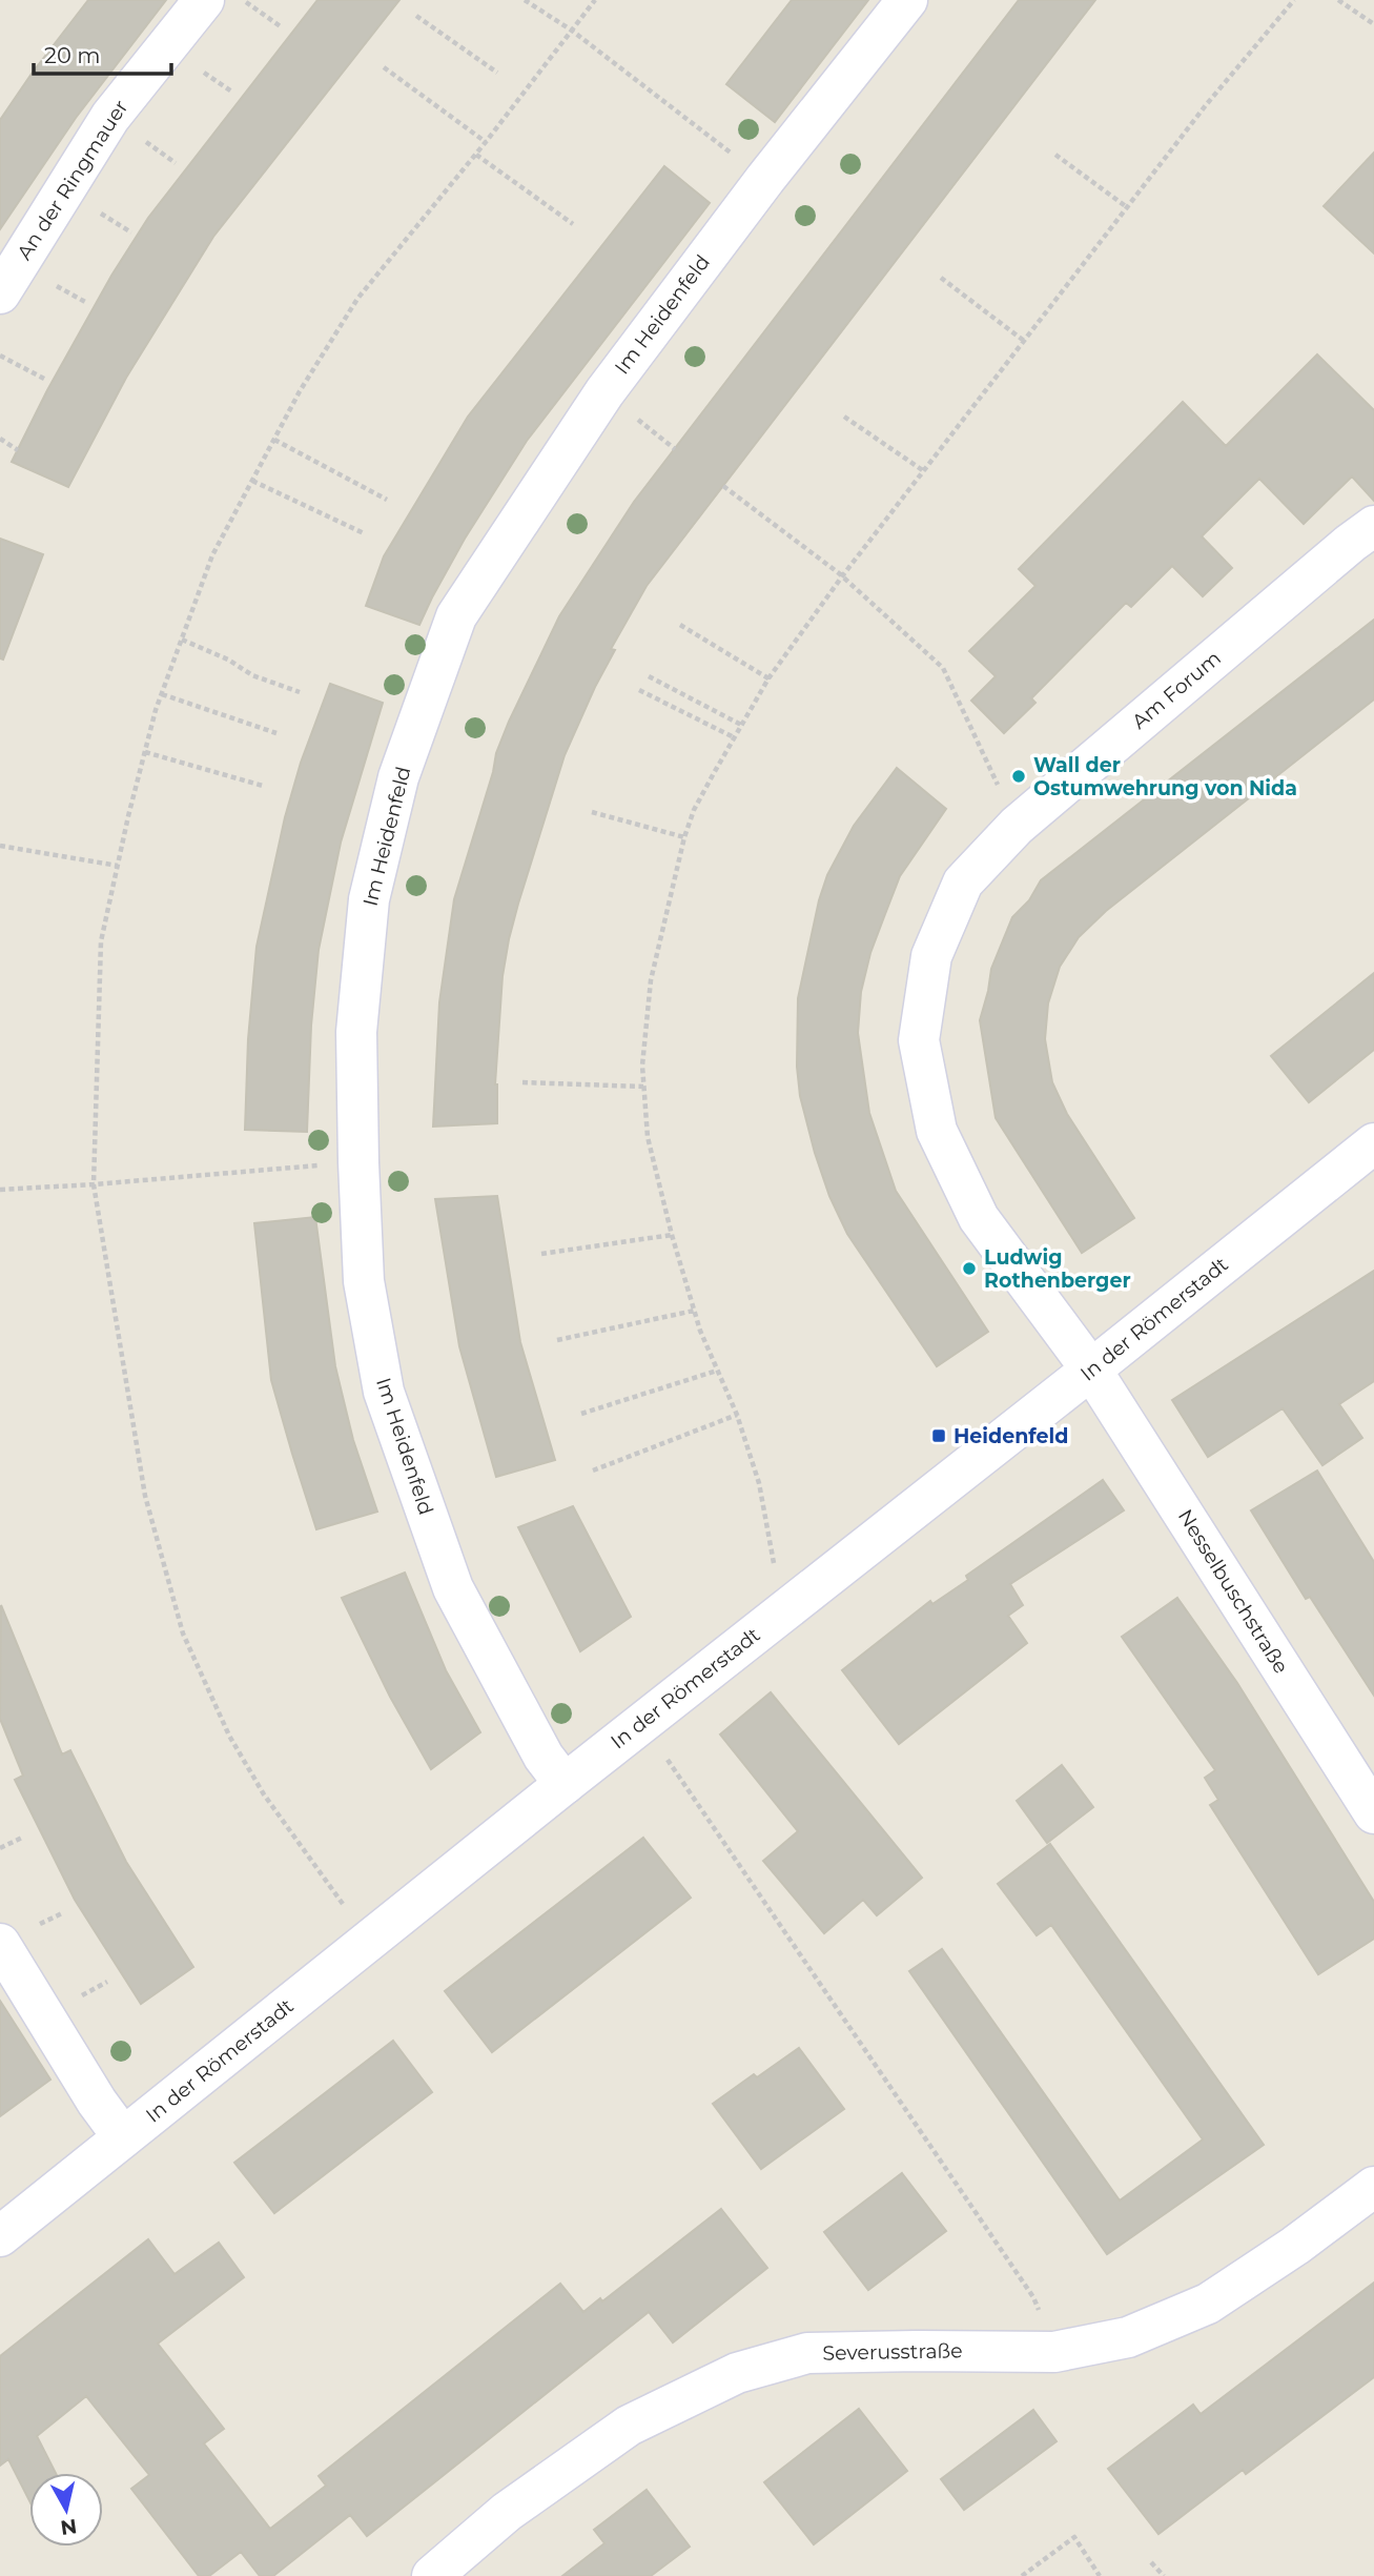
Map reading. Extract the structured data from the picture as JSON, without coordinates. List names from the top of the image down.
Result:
{
  "streets": {
    "street": [
      "An der Ringmauer",
      "Im Heidenfeld",
      "Am Forum",
      "In der Römerstadt",
      "Nesselbuschstraße",
      "Severusstraße"
    ]
  },
  "crossings": [
    ["Im Heidenfeld", "In der Römerstadt"],
    ["Am Forum", "In der Römerstadt"],
    ["Am Forum", "Nesselbuschstraße"],
    ["In der Römerstadt", "Nesselbuschstraße"]
  ],
  "places": {
    "other": ["Wall der Ostumwehrung von Nida", "Ludwig Rothenberger"],
    "transit": ["Heidenfeld"]
  },
  "scale_bar": "20 m",
  "north": "bottom"
}
